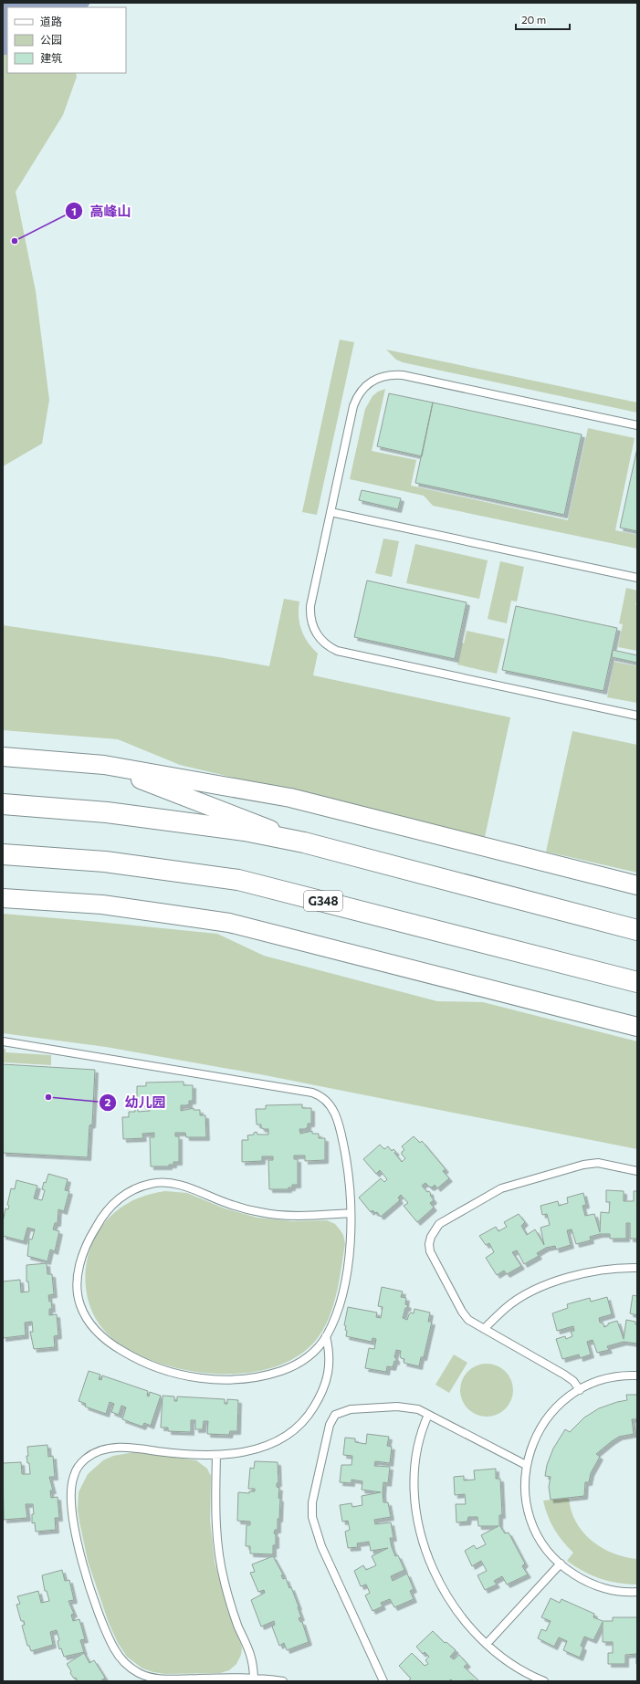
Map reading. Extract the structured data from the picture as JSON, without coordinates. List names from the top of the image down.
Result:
{
  "streets": {
    "highway": ["G348"]
  },
  "places": ["高峰山", "幼儿园"],
  "legend": ["道路", "公园", "建筑"],
  "scale_bar": "20 m"
}
